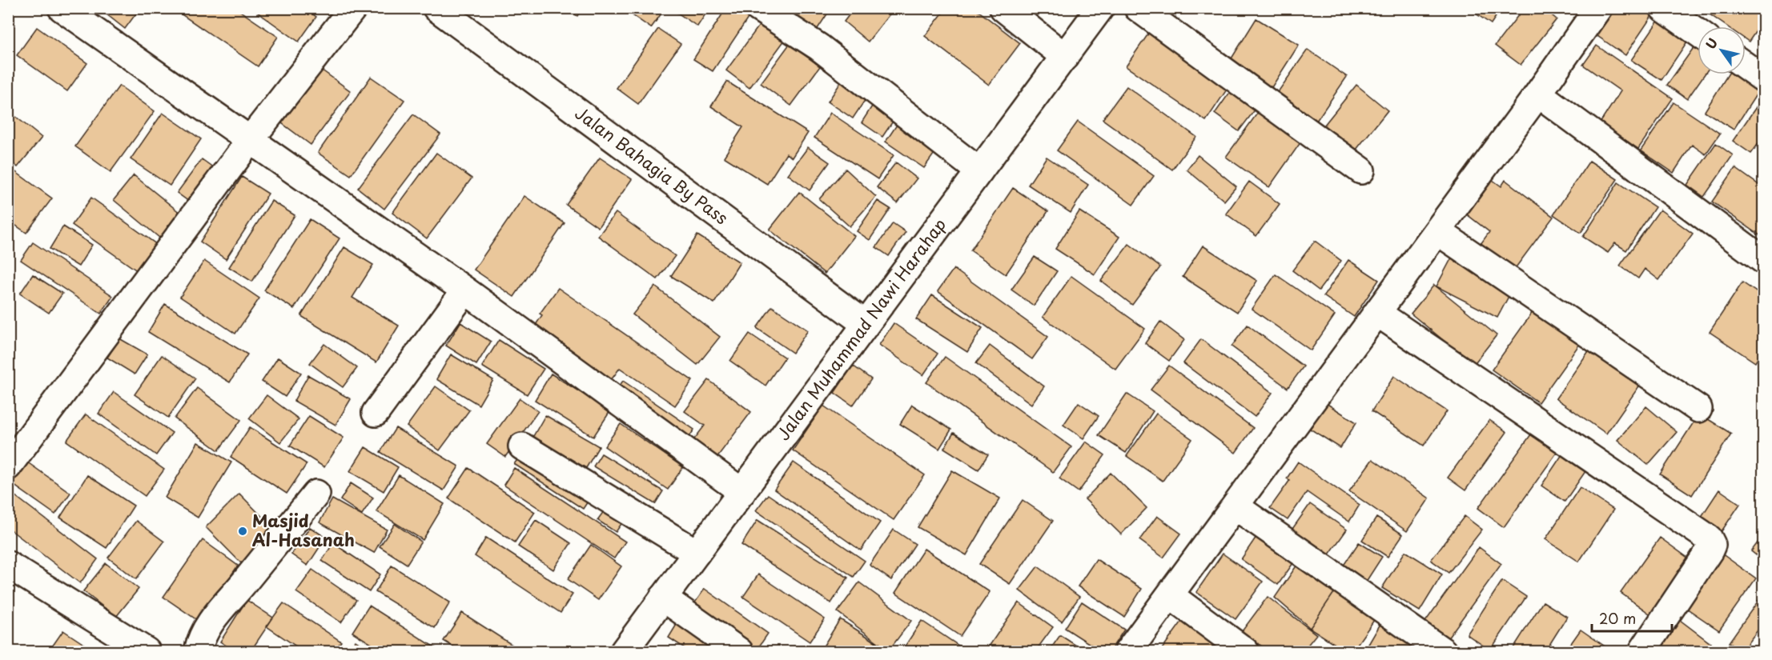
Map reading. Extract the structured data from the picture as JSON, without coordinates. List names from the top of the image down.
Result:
{
  "streets": {
    "street": ["Jalan Bahagia By Pass", "Jalan Muhammad Nawi Harahap"]
  },
  "crossings": [
    ["Jalan Bahagia By Pass", "Jalan Muhammad Nawi Harahap"]
  ],
  "places": ["Masjid Al-Hasanah"],
  "scale_bar": "20 m",
  "north": "top left"
}
